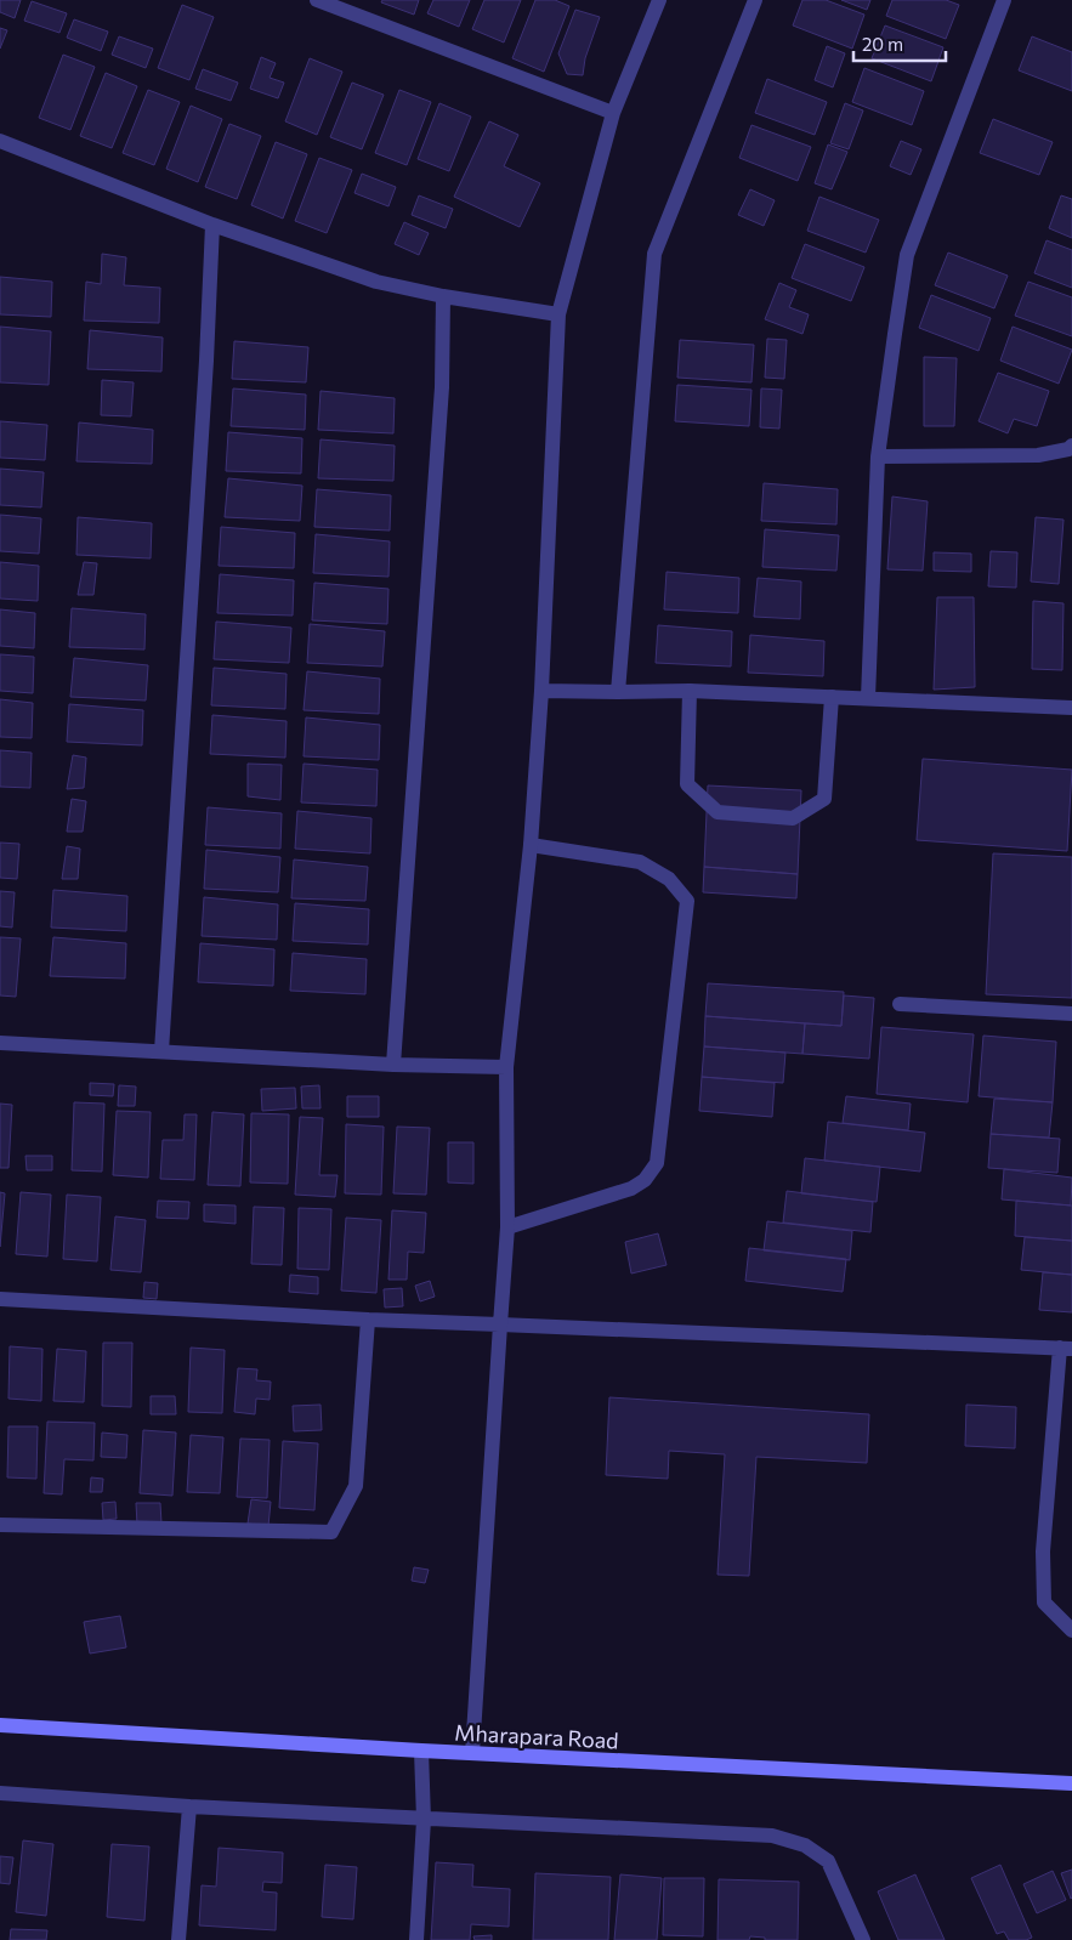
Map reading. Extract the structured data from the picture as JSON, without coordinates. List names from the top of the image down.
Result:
{
  "streets": {
    "main road": ["Mharapara Road"]
  },
  "scale_bar": "20 m"
}
